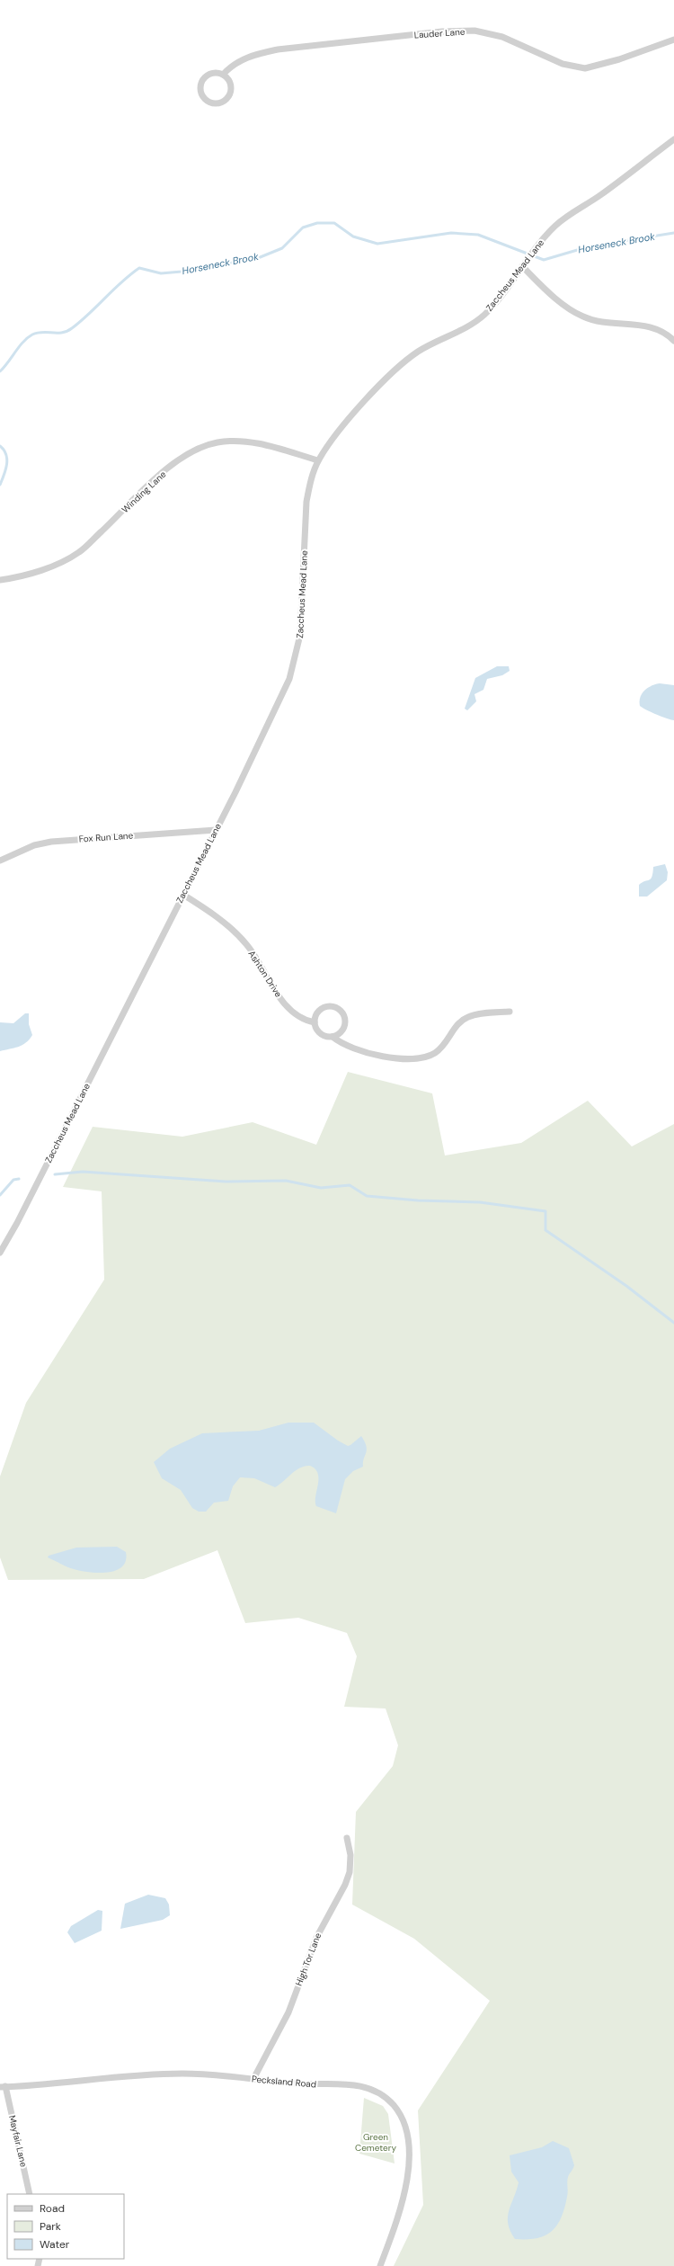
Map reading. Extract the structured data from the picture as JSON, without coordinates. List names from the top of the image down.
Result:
{
  "streets": {
    "street": [
      "Lauder Lane",
      "Zaccheus Mead Lane",
      "Winding Lane",
      "Fox Run Lane",
      "Ashton Drive",
      "High Tor Lane",
      "Pecksland Road",
      "Mayfair Lane"
    ]
  },
  "crossings": [
    ["Zaccheus Mead Lane", "Winding Lane"],
    ["Zaccheus Mead Lane", "Fox Run Lane"],
    ["Zaccheus Mead Lane", "Ashton Drive"],
    ["High Tor Lane", "Pecksland Road"],
    ["Pecksland Road", "Mayfair Lane"]
  ],
  "water": ["Horseneck Brook"],
  "parks": ["Green Cemetery"],
  "legend": ["Road", "Park", "Water"]
}
